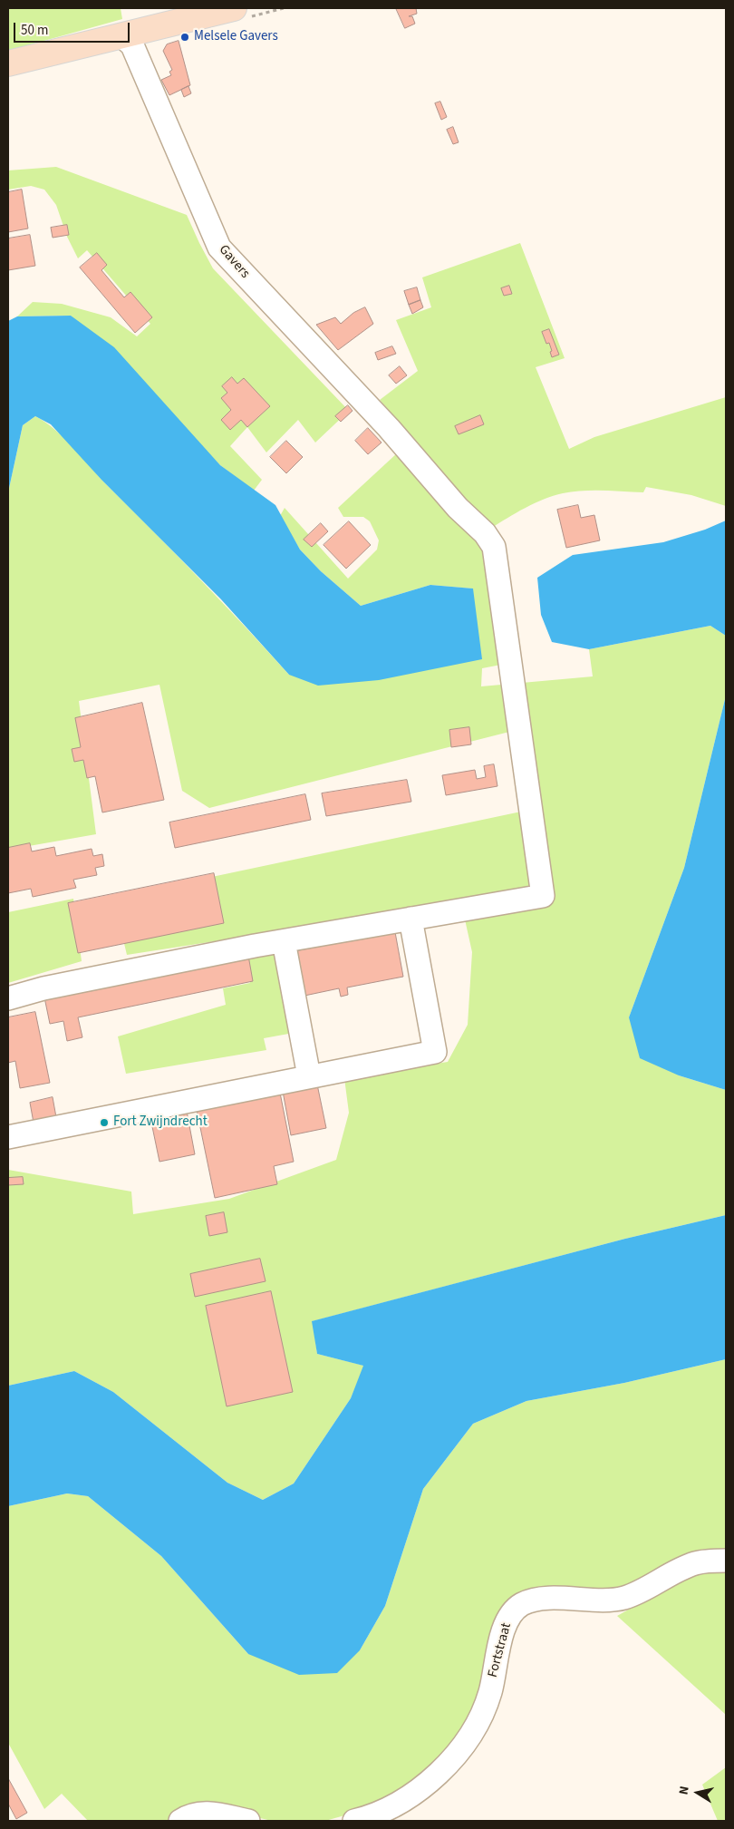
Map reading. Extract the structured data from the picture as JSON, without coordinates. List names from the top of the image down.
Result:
{
  "streets": {
    "street": ["Gavers", "Fortstraat"]
  },
  "places": ["Melsele Gavers", "Fort Zwijndrecht"],
  "scale_bar": "50 m",
  "north": "left"
}
